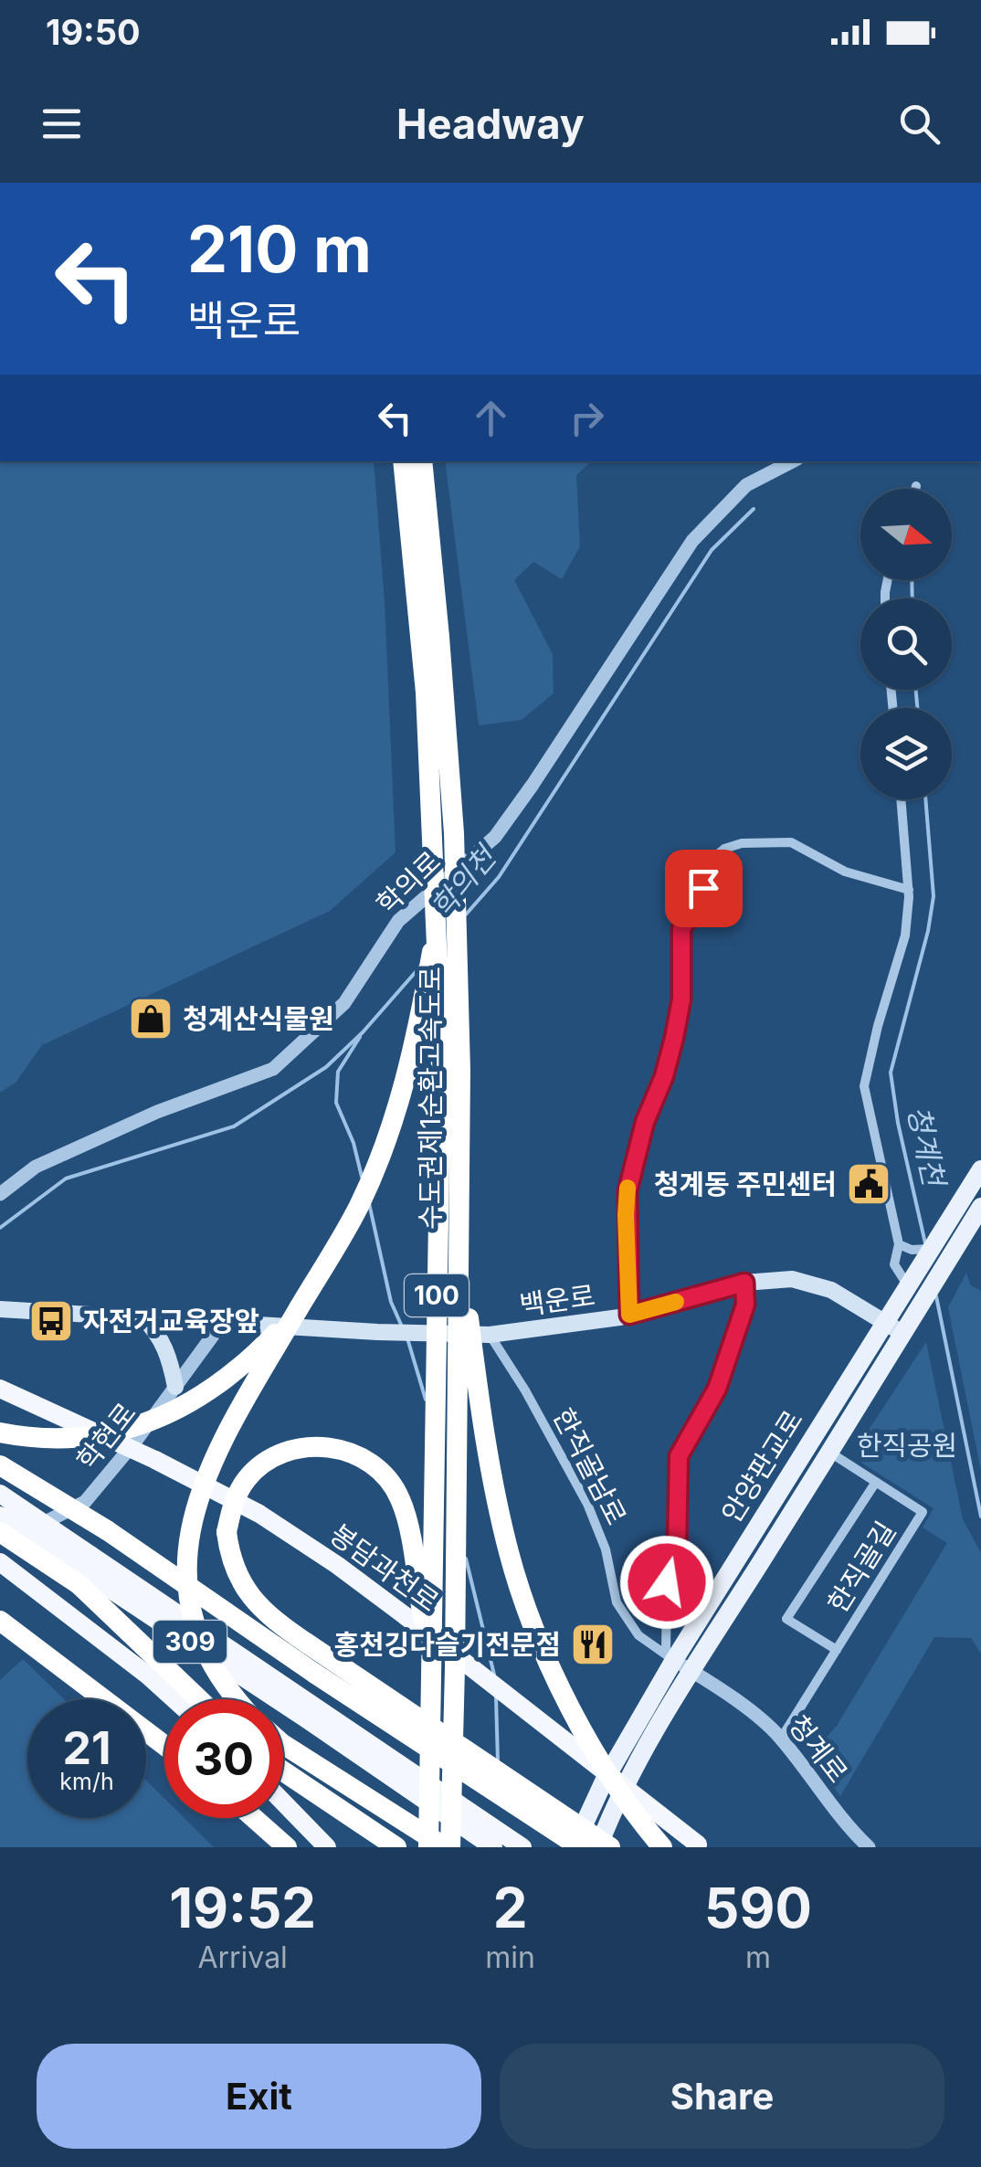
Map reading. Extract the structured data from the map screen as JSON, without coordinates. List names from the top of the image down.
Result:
{
  "streets": {
    "highway": [
      "수도권제1순환고속도로",
      "100",
      "봉담과천로",
      "309"
    ],
    "main road": ["백운로", "안양판교로"],
    "street": [
      "학의로",
      "학현로",
      "한직골남로",
      "한직골길",
      "청계로"
    ]
  },
  "crossings": [
    ["백운로", "학현로"],
    ["백운로", "한직골남로"],
    ["백운로", "안양판교로"],
    ["한직골남로", "안양판교로"],
    ["한직골남로", "청계로"],
    ["안양판교로", "한직골길"],
    ["안양판교로", "청계로"],
    ["한직골길", "청계로"]
  ],
  "water": ["학의천", "청계천"],
  "parks": ["한직공원"],
  "places": {
    "shop": ["청계산식물원"],
    "public building": ["청계동 주민센터"],
    "bus stop": ["자전거교육장앞"],
    "restaurant": ["홍천깅다슬기전문점"]
  },
  "north": "right",
  "page": {
    "status": "19:50",
    "header": "Headway",
    "turn": ["210 m", "백운로"],
    "speed": "21 km/h",
    "limit": "30",
    "eta": [
      "19:52",
      "Arrival",
      "2",
      "min",
      "590",
      "m"
    ],
    "buttons": ["Exit", "Share"]
  }
}
